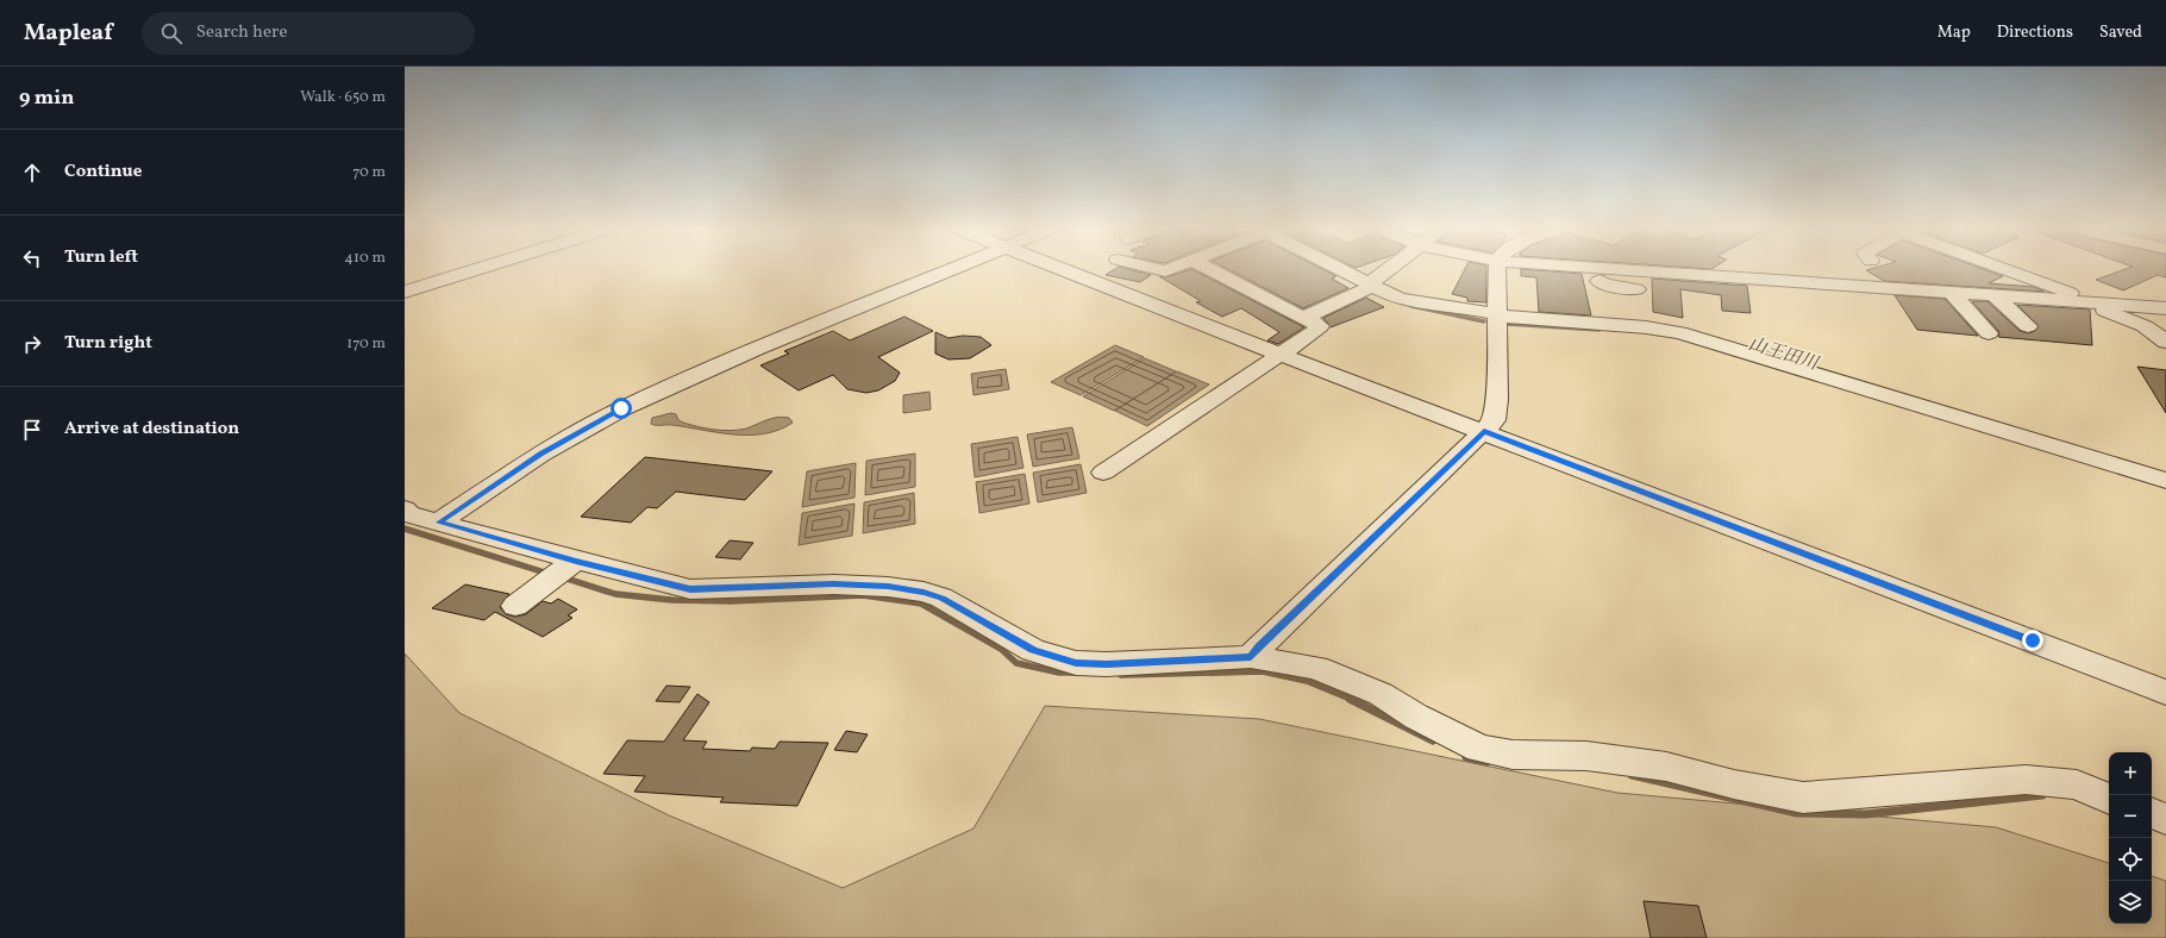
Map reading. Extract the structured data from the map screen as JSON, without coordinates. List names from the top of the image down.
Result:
{
  "water": ["山王田川"],
  "page": {
    "header": "Mapleaf",
    "search": "Search here",
    "nav": ["Map", "Directions", "Saved"],
    "heading": ["9 min", "Walk · 650 m"],
    "list": [
      ["Continue", "70 m"],
      ["Turn left", "410 m"],
      ["Turn right", "170 m"],
      "Arrive at destination"
    ],
    "map_buttons": ["+", "−"]
  }
}
